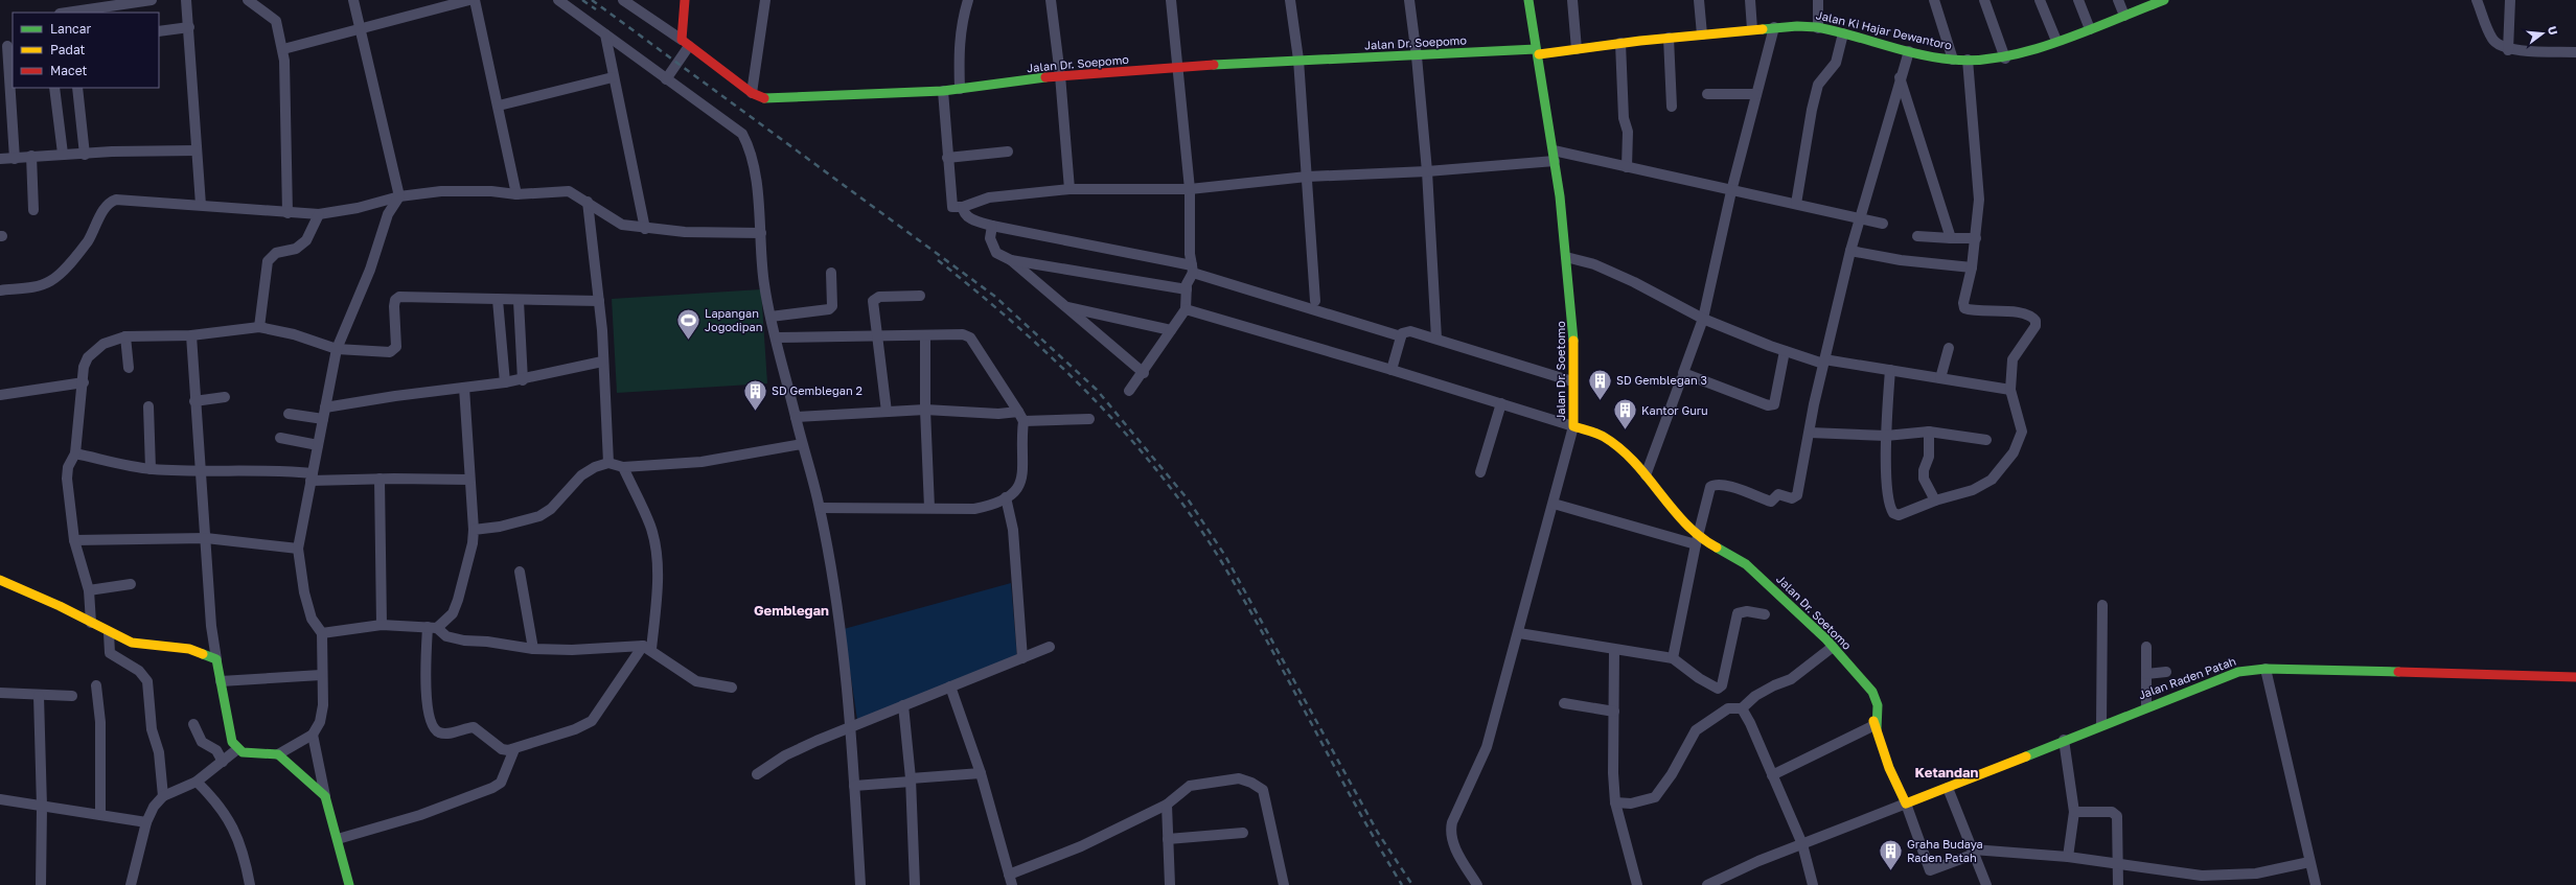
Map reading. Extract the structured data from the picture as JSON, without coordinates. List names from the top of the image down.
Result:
{
  "streets": {
    "street": [
      "Jalan Ki Hajar Dewantoro",
      "Jalan Dr. Soepomo",
      "Jalan Dr. Soetomo",
      "Jalan Raden Patah"
    ]
  },
  "crossings": [
    ["Jalan Ki Hajar Dewantoro", "Jalan Dr. Soepomo"],
    ["Jalan Ki Hajar Dewantoro", "Jalan Dr. Soetomo"],
    ["Jalan Dr. Soepomo", "Jalan Dr. Soetomo"],
    ["Jalan Dr. Soetomo", "Jalan Raden Patah"]
  ],
  "districts": ["Gemblegan", "Ketandan"],
  "places": {
    "sports": ["Lapangan Jogodipan"],
    "building": [
      "SD Gemblegan 3",
      "SD Gemblegan 2",
      "Kantor Guru",
      "Graha Budaya Raden Patah"
    ]
  },
  "legend": ["Lancar", "Padat", "Macet"],
  "north": "right"
}
